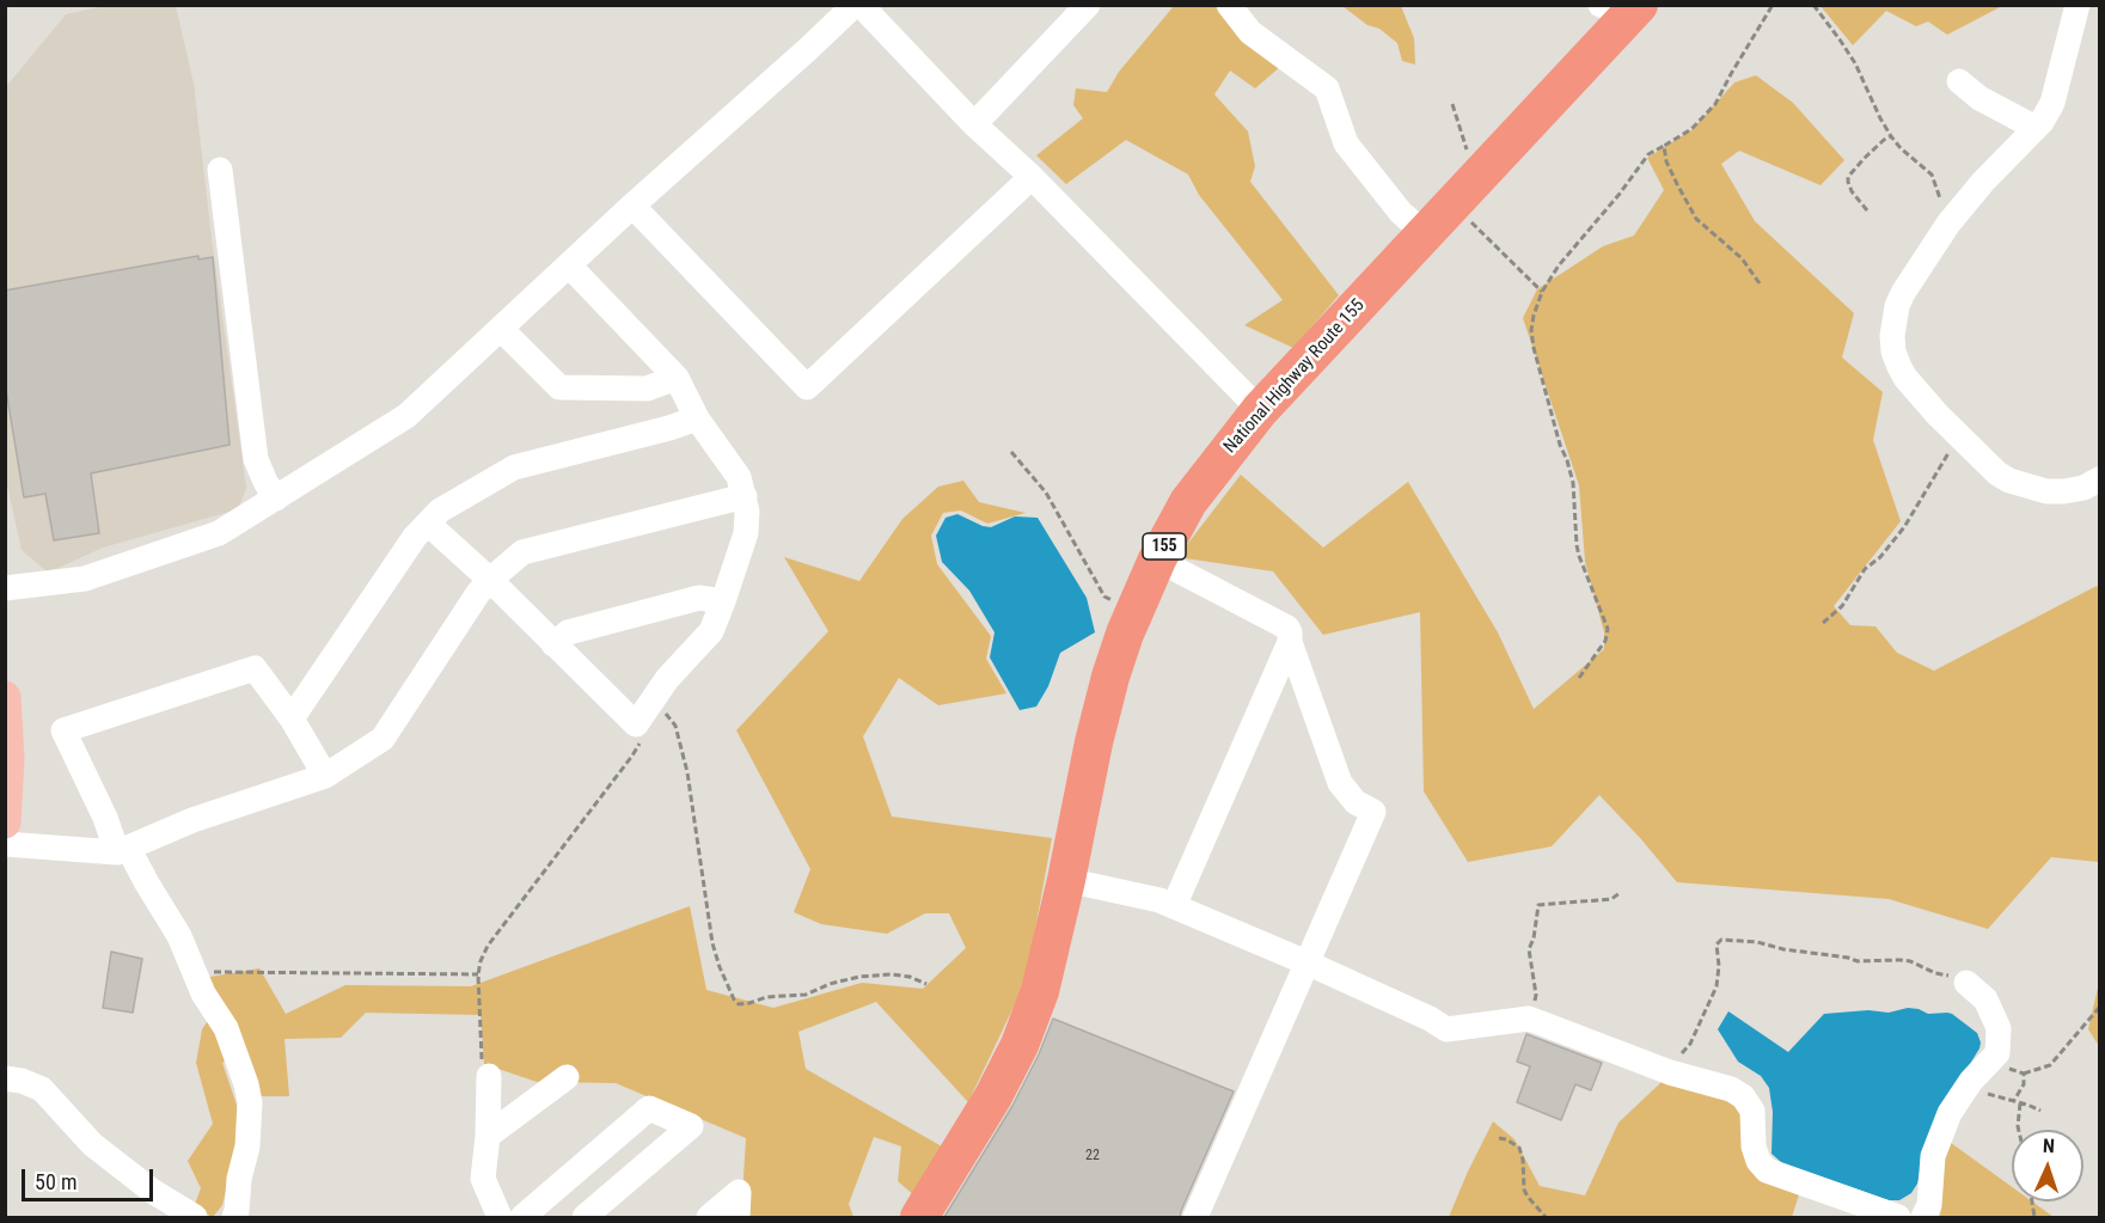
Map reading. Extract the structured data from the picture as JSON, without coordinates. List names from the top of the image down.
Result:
{
  "streets": {
    "highway": ["National Highway Route 155", "155"]
  },
  "house_numbers": ["22"],
  "scale_bar": "50 m",
  "north": "top"
}
